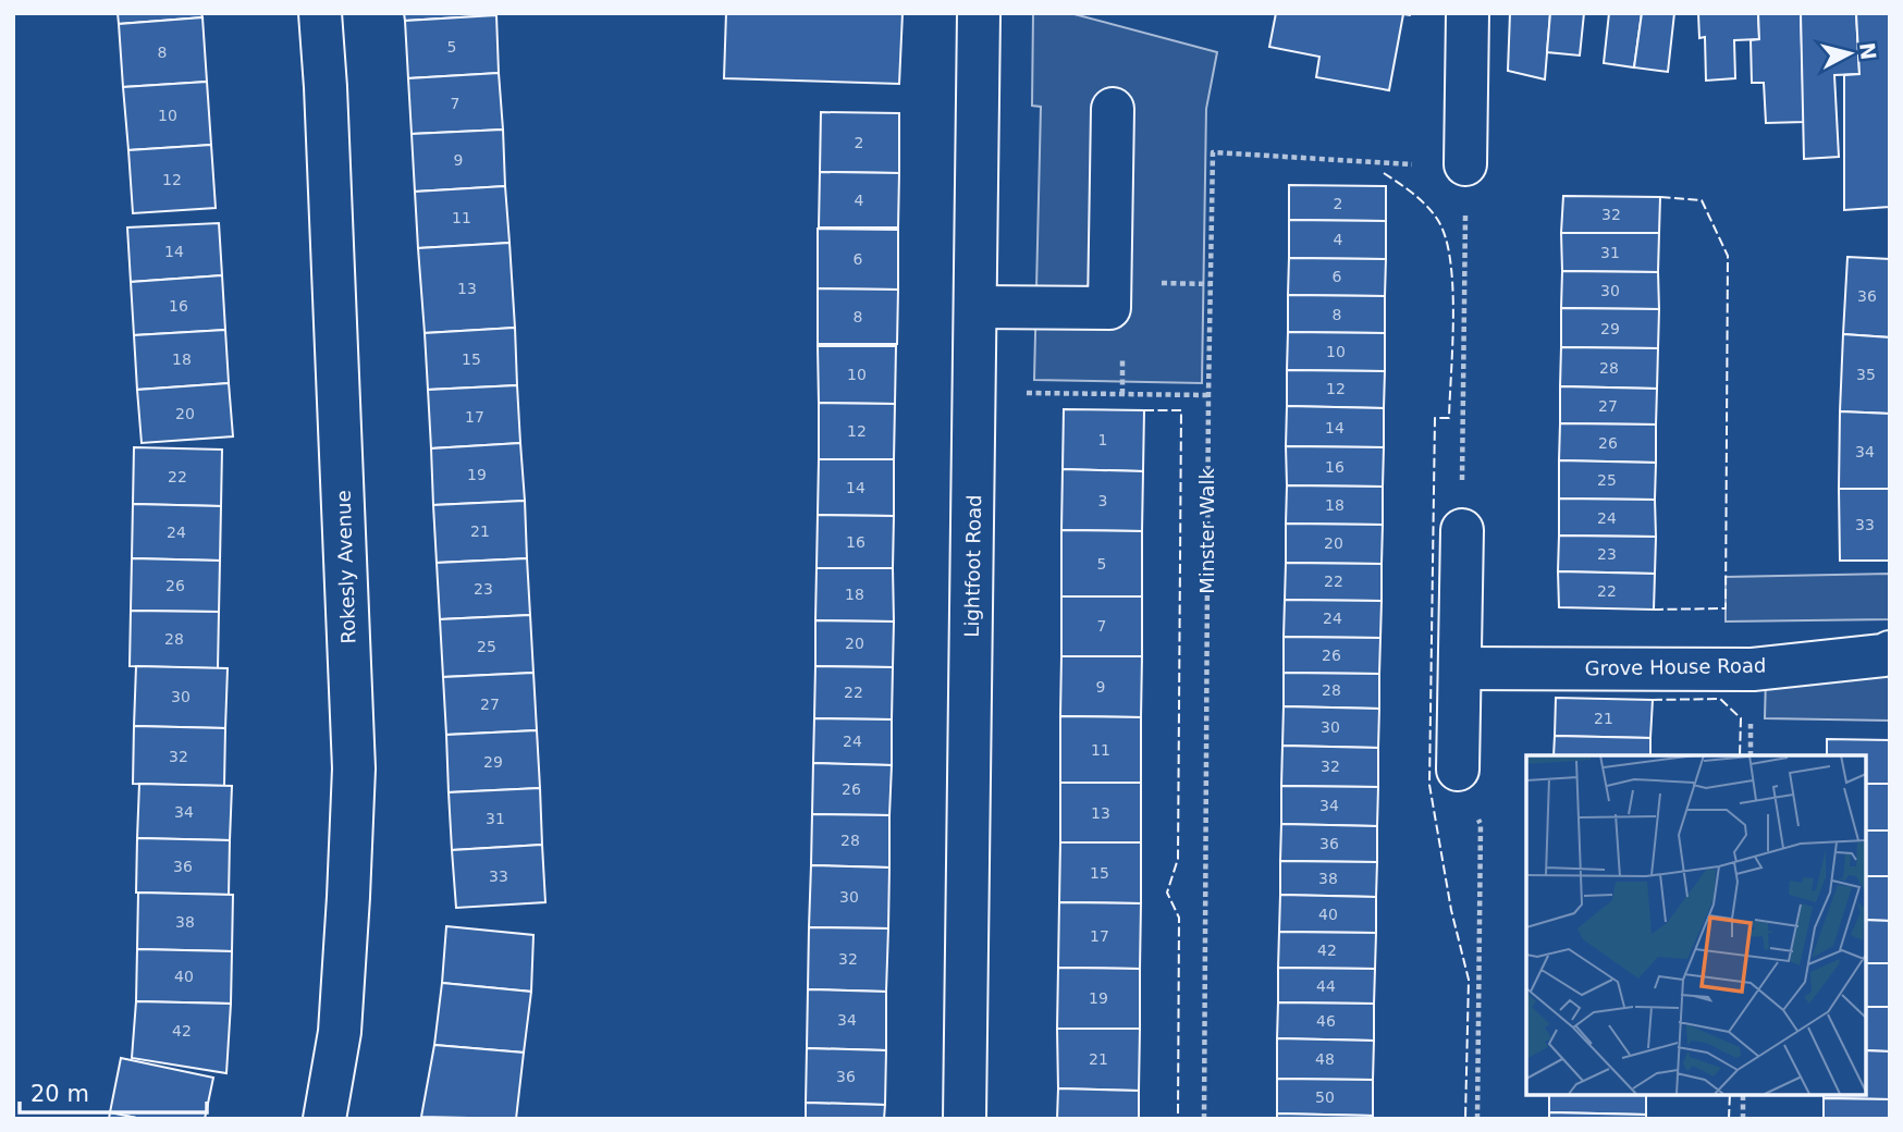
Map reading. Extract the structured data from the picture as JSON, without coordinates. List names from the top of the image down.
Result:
{
  "streets": {
    "street": ["Lightfoot Road", "Rokesly Avenue", "Grove House Road"],
    "path": ["Minster Walk"]
  },
  "house_numbers": [
    "5",
    "8",
    "7",
    "10",
    "2",
    "9",
    "12",
    "4",
    "2",
    "32",
    "11",
    "4",
    "14",
    "31",
    "6",
    "6",
    "13",
    "30",
    "36",
    "16",
    "8",
    "8",
    "29",
    "10",
    "18",
    "15",
    "28",
    "10",
    "35",
    "12",
    "27",
    "20",
    "17",
    "14",
    "12",
    "1",
    "26",
    "34",
    "16",
    "19",
    "22",
    "25",
    "14",
    "3",
    "18",
    "24",
    "33",
    "21",
    "24",
    "16",
    "20",
    "23",
    "5",
    "22",
    "26",
    "23",
    "22",
    "18",
    "24",
    "7",
    "28",
    "20",
    "25",
    "26",
    "9",
    "28",
    "22",
    "30",
    "27",
    "21",
    "30",
    "24",
    "11",
    "32",
    "29",
    "32",
    "26",
    "34",
    "34",
    "13",
    "31",
    "28",
    "36",
    "36",
    "15",
    "33",
    "38",
    "30",
    "40",
    "38",
    "17",
    "42",
    "32",
    "40",
    "44",
    "19",
    "34",
    "46",
    "42",
    "21",
    "48",
    "36",
    "50"
  ],
  "scale_bar": "20 m",
  "north": "right"
}
